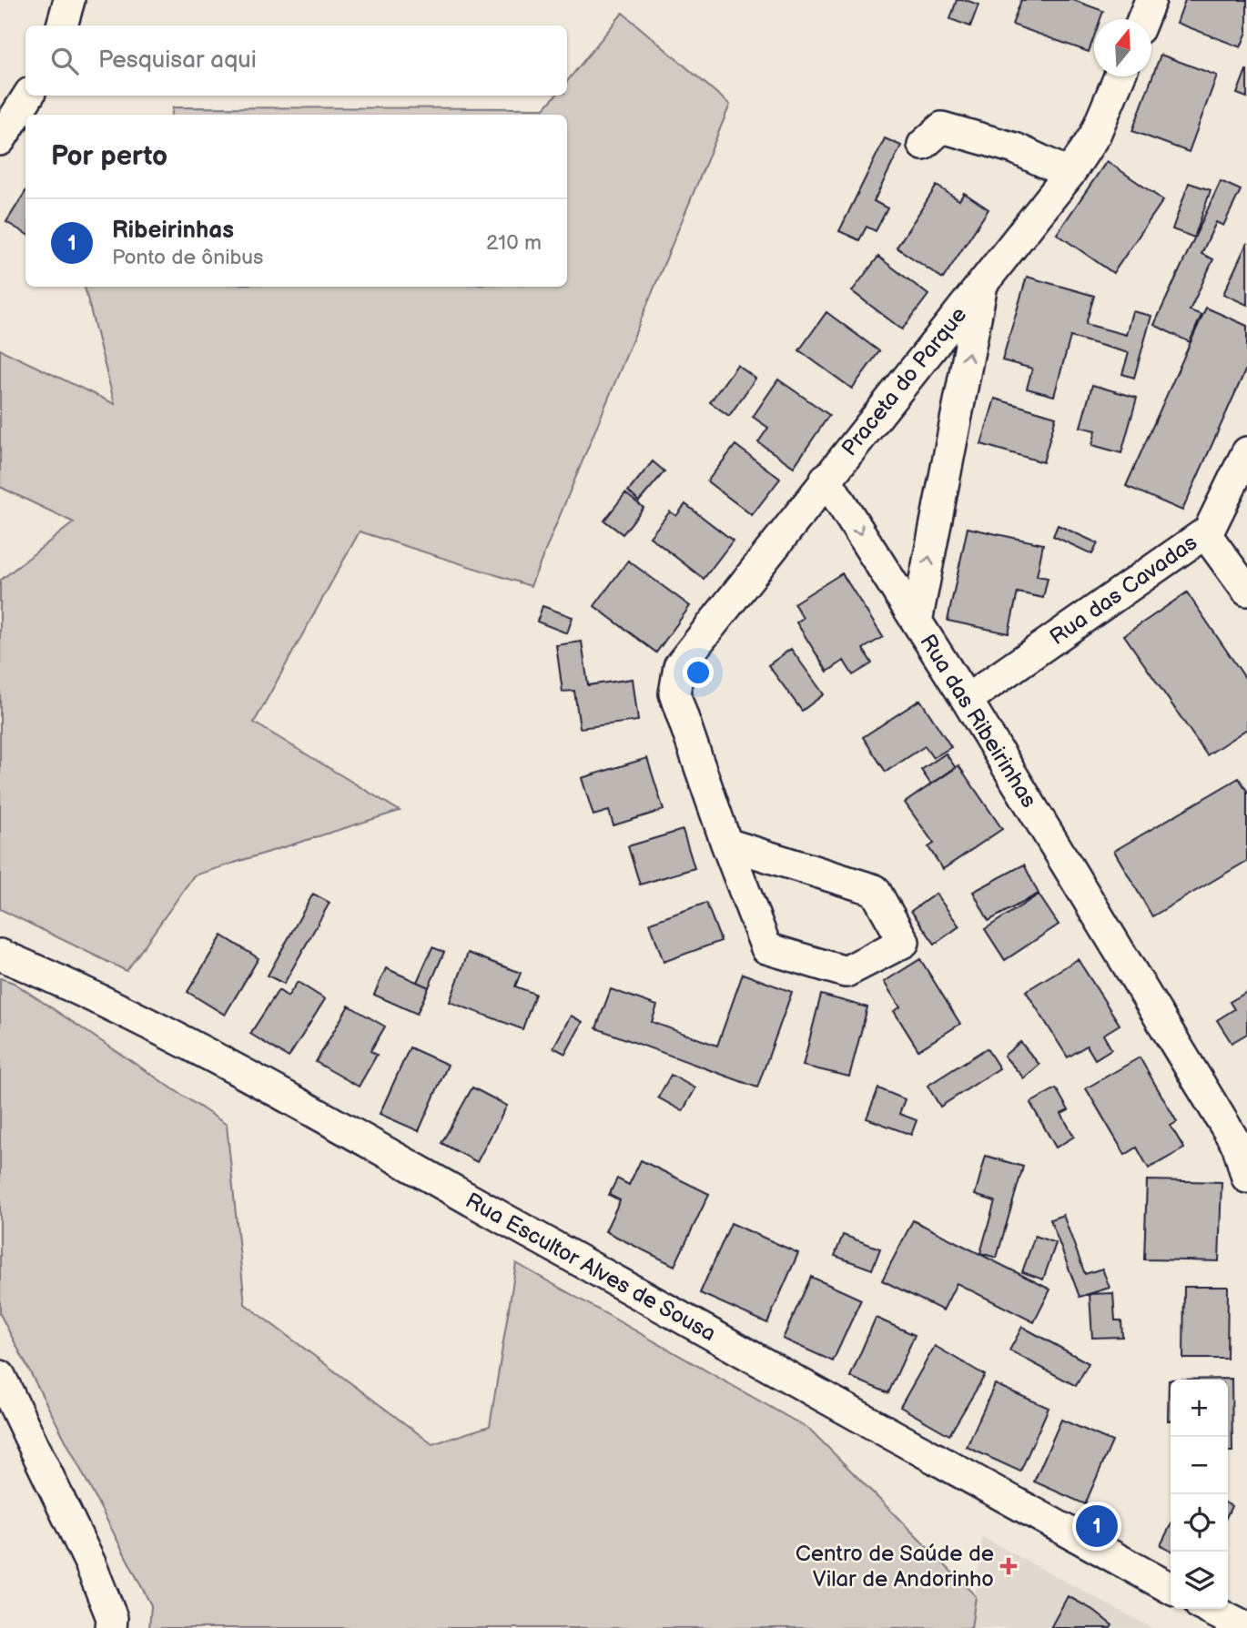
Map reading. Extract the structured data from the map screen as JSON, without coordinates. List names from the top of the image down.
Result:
{
  "streets": {
    "street": [
      "Praceta do Parque",
      "Rua das Cavadas",
      "Rua das Ribeirinhas",
      "Rua Escultor Alves de Sousa"
    ]
  },
  "crossings": [
    ["Praceta do Parque", "Rua das Ribeirinhas"],
    ["Rua das Cavadas", "Rua das Ribeirinhas"]
  ],
  "places": {
    "health": ["Centro de Saúde de Vilar de Andorinho"]
  },
  "north": "top",
  "page": {
    "search": "Pesquisar aqui",
    "heading": "Por perto",
    "list": [
      {
        "mark": "1",
        "name": "Ribeirinhas",
        "note": "Ponto de ônibus",
        "value": "210 m"
      }
    ],
    "map_buttons": ["+", "−"],
    "pins": "1"
  }
}
